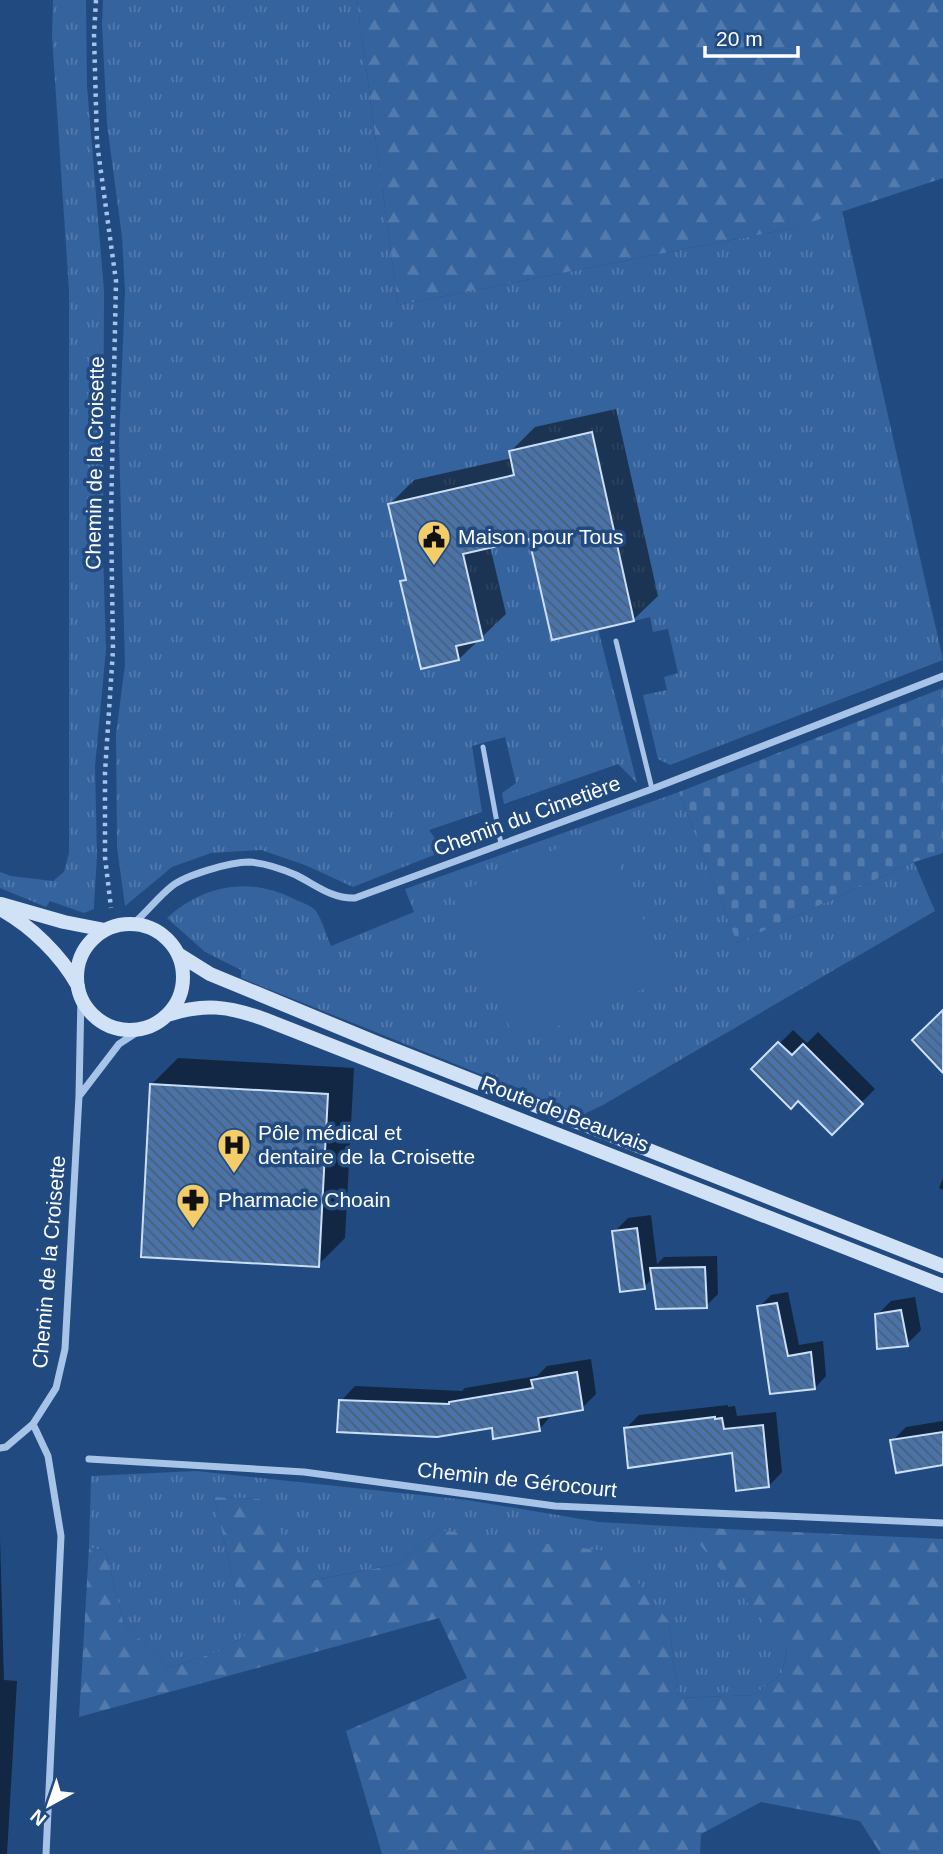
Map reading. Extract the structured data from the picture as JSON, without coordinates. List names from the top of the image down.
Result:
{
  "streets": {
    "main road": ["Route de Beauvais"],
    "street": ["Chemin de la Croisette", "Chemin du Cimetière", "Chemin de Gérocourt"]
  },
  "crossings": [
    ["Chemin de la Croisette", "Chemin du Cimetière"],
    ["Chemin de la Croisette", "Route de Beauvais"],
    ["Chemin du Cimetière", "Route de Beauvais"]
  ],
  "places": {
    "public building": ["Maison pour Tous"],
    "hospital": ["Pôle médical et dentaire de la Croisette"],
    "pharmacy": ["Pharmacie Choain"]
  },
  "scale_bar": "20 m",
  "north": "bottom left"
}
